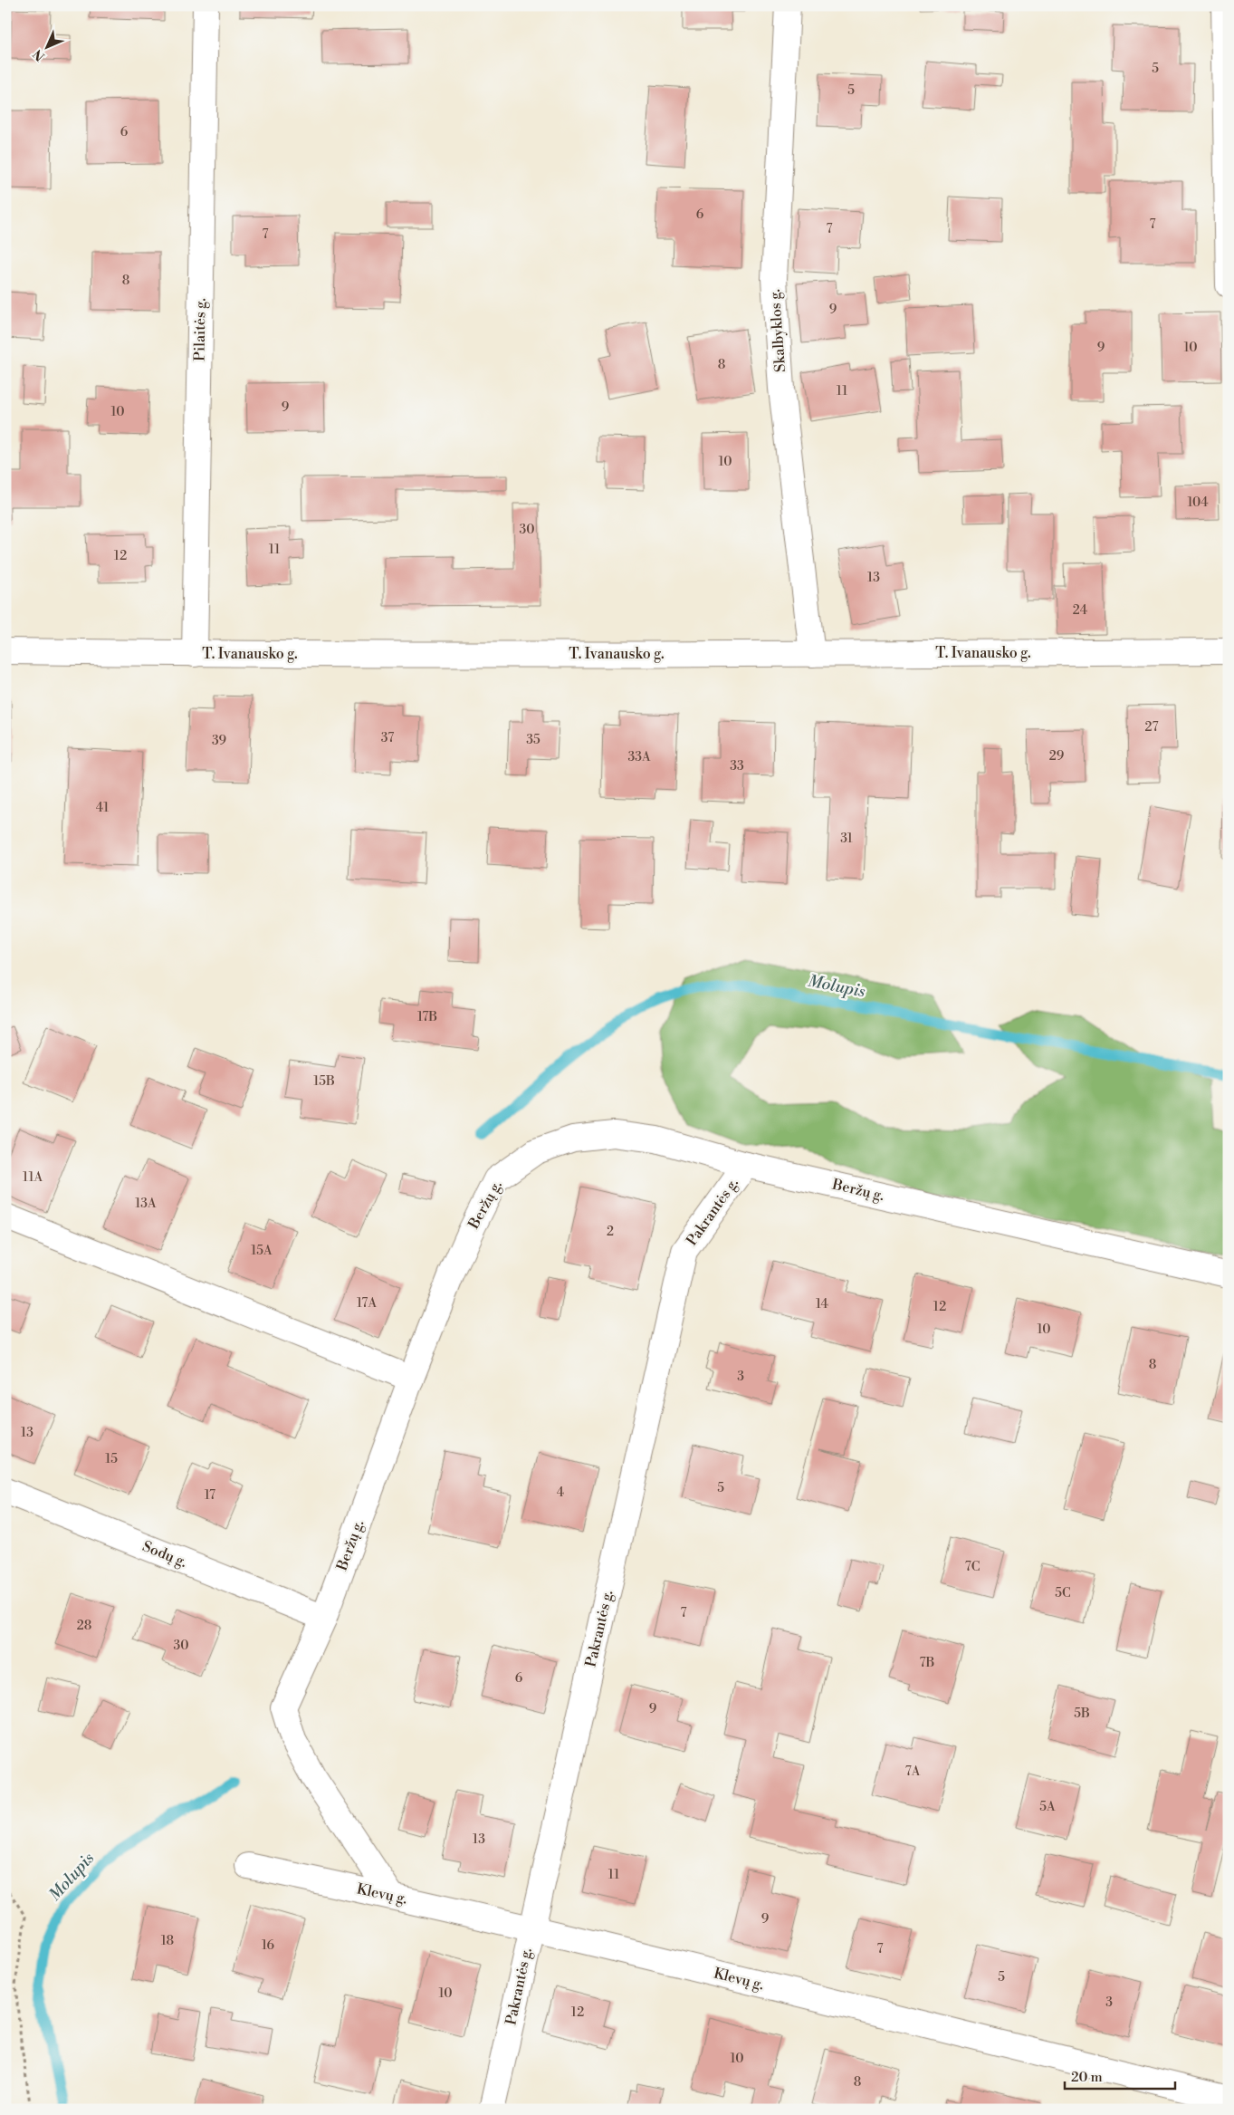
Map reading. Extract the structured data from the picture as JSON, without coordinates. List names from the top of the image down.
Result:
{
  "streets": {
    "street": [
      "Pilaitės g.",
      "Skalbyklos g.",
      "T. Ivanausko g.",
      "Beržų g.",
      "Pakrantės g.",
      "Sodų g.",
      "Klevų g."
    ]
  },
  "crossings": [
    ["Pilaitės g.", "T. Ivanausko g."],
    ["Skalbyklos g.", "T. Ivanausko g."],
    ["Beržų g.", "Pakrantės g."],
    ["Beržų g.", "Sodų g."],
    ["Beržų g.", "Klevų g."],
    ["Pakrantės g.", "Klevų g."]
  ],
  "water": ["Molupis"],
  "house_numbers": [
    "5",
    "5",
    "6",
    "6",
    "7",
    "7",
    "7",
    "8",
    "9",
    "9",
    "10",
    "8",
    "11",
    "9",
    "10",
    "10",
    "104",
    "30",
    "11",
    "12",
    "13",
    "24",
    "27",
    "37",
    "35",
    "39",
    "29",
    "33A",
    "33",
    "41",
    "31",
    "17B",
    "15B",
    "11A",
    "13A",
    "2",
    "15A",
    "17A",
    "14",
    "12",
    "10",
    "8",
    "3",
    "13",
    "15",
    "5",
    "4",
    "17",
    "7C",
    "5C",
    "7",
    "28",
    "30",
    "7B",
    "6",
    "9",
    "5B",
    "7A",
    "5A",
    "13",
    "11",
    "9",
    "18",
    "16",
    "7",
    "5",
    "10",
    "3",
    "12",
    "10",
    "8"
  ],
  "scale_bar": "20 m",
  "north": "bottom left"
}
